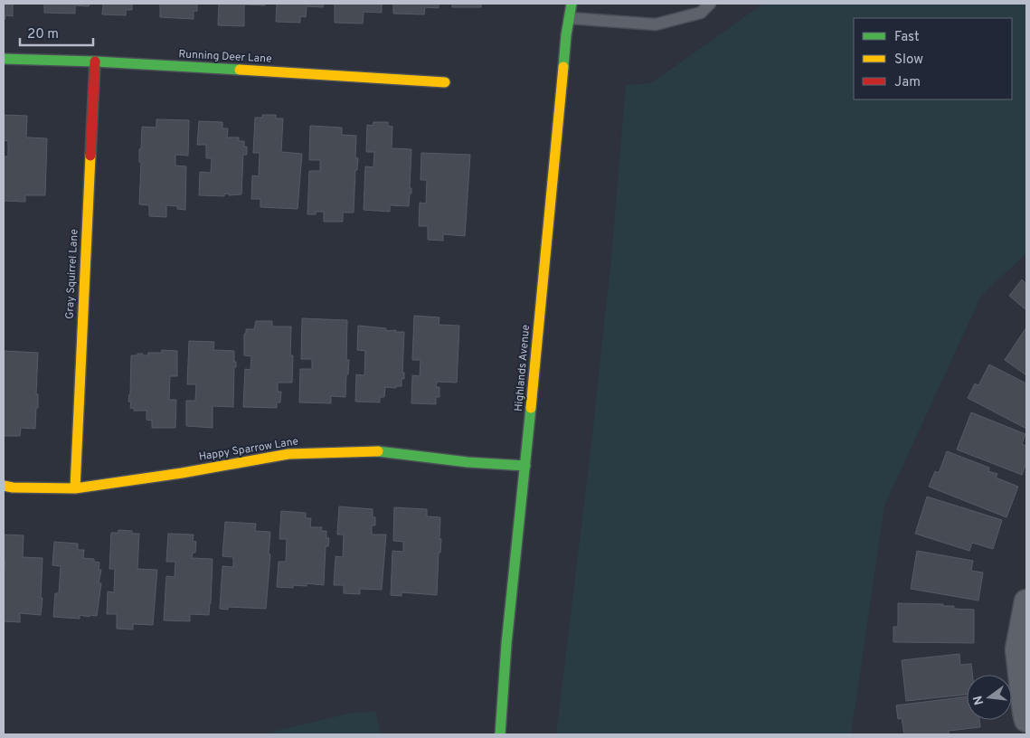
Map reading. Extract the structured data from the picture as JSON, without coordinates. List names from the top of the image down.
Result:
{
  "streets": {
    "street": [
      "Running Deer Lane",
      "Gray Squirrel Lane",
      "Highlands Avenue",
      "Happy Sparrow Lane"
    ]
  },
  "crossings": [
    ["Running Deer Lane", "Gray Squirrel Lane"],
    ["Gray Squirrel Lane", "Happy Sparrow Lane"],
    ["Highlands Avenue", "Happy Sparrow Lane"]
  ],
  "legend": ["Fast", "Slow", "Jam"],
  "scale_bar": "20 m",
  "north": "left"
}
